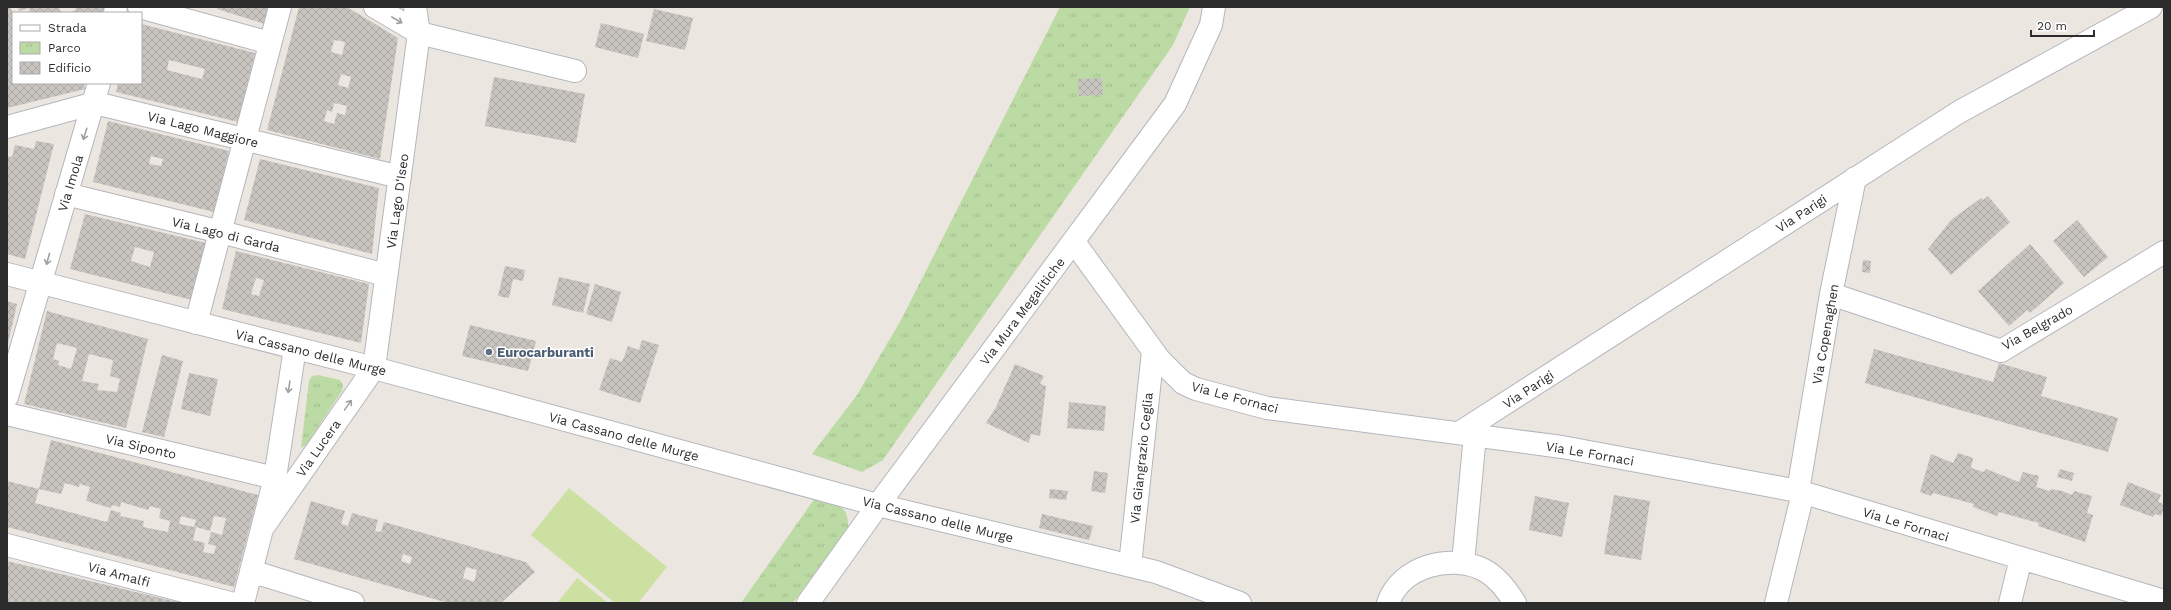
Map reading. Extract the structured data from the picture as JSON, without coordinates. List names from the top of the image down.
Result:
{
  "streets": {
    "street": [
      "Via Lago Maggiore",
      "Via Imola",
      "Via Lago D'Iseo",
      "Via Parigi",
      "Via Lago di Garda",
      "Via Mura Megalitiche",
      "Via Belgrado",
      "Via Copenaghen",
      "Via Cassano delle Murge",
      "Via Le Fornaci",
      "Via Siponto",
      "Via Lucera",
      "Via Giangrazio Ceglia",
      "Via Amalfi"
    ]
  },
  "crossings": [
    ["Via Lago Maggiore", "Via Imola"],
    ["Via Lago Maggiore", "Via Lago D'Iseo"],
    ["Via Imola", "Via Lago di Garda"],
    ["Via Imola", "Via Cassano delle Murge"],
    ["Via Lago D'Iseo", "Via Lago di Garda"],
    ["Via Lago D'Iseo", "Via Cassano delle Murge"],
    ["Via Lago D'Iseo", "Via Lucera"],
    ["Via Parigi", "Via Copenaghen"],
    ["Via Parigi", "Via Le Fornaci"],
    ["Via Mura Megalitiche", "Via Cassano delle Murge"],
    ["Via Mura Megalitiche", "Via Le Fornaci"],
    ["Via Belgrado", "Via Copenaghen"],
    ["Via Copenaghen", "Via Le Fornaci"],
    ["Via Cassano delle Murge", "Via Lucera"],
    ["Via Cassano delle Murge", "Via Giangrazio Ceglia"],
    ["Via Le Fornaci", "Via Giangrazio Ceglia"],
    ["Via Siponto", "Via Lucera"]
  ],
  "places": ["Eurocarburanti"],
  "legend": ["Strada", "Parco", "Edificio"],
  "scale_bar": "20 m"
}
